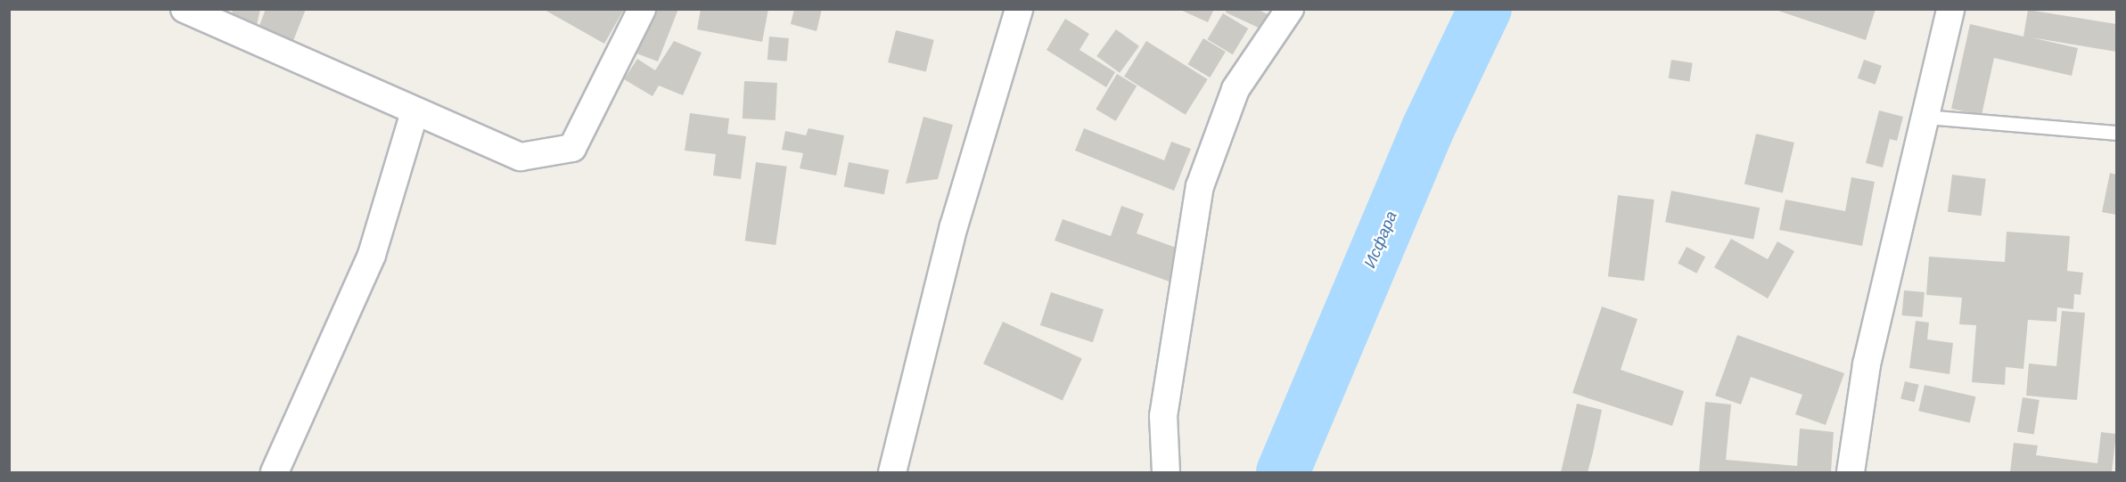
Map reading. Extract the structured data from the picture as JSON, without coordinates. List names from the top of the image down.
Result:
{
  "water": ["Исфара"]
}
